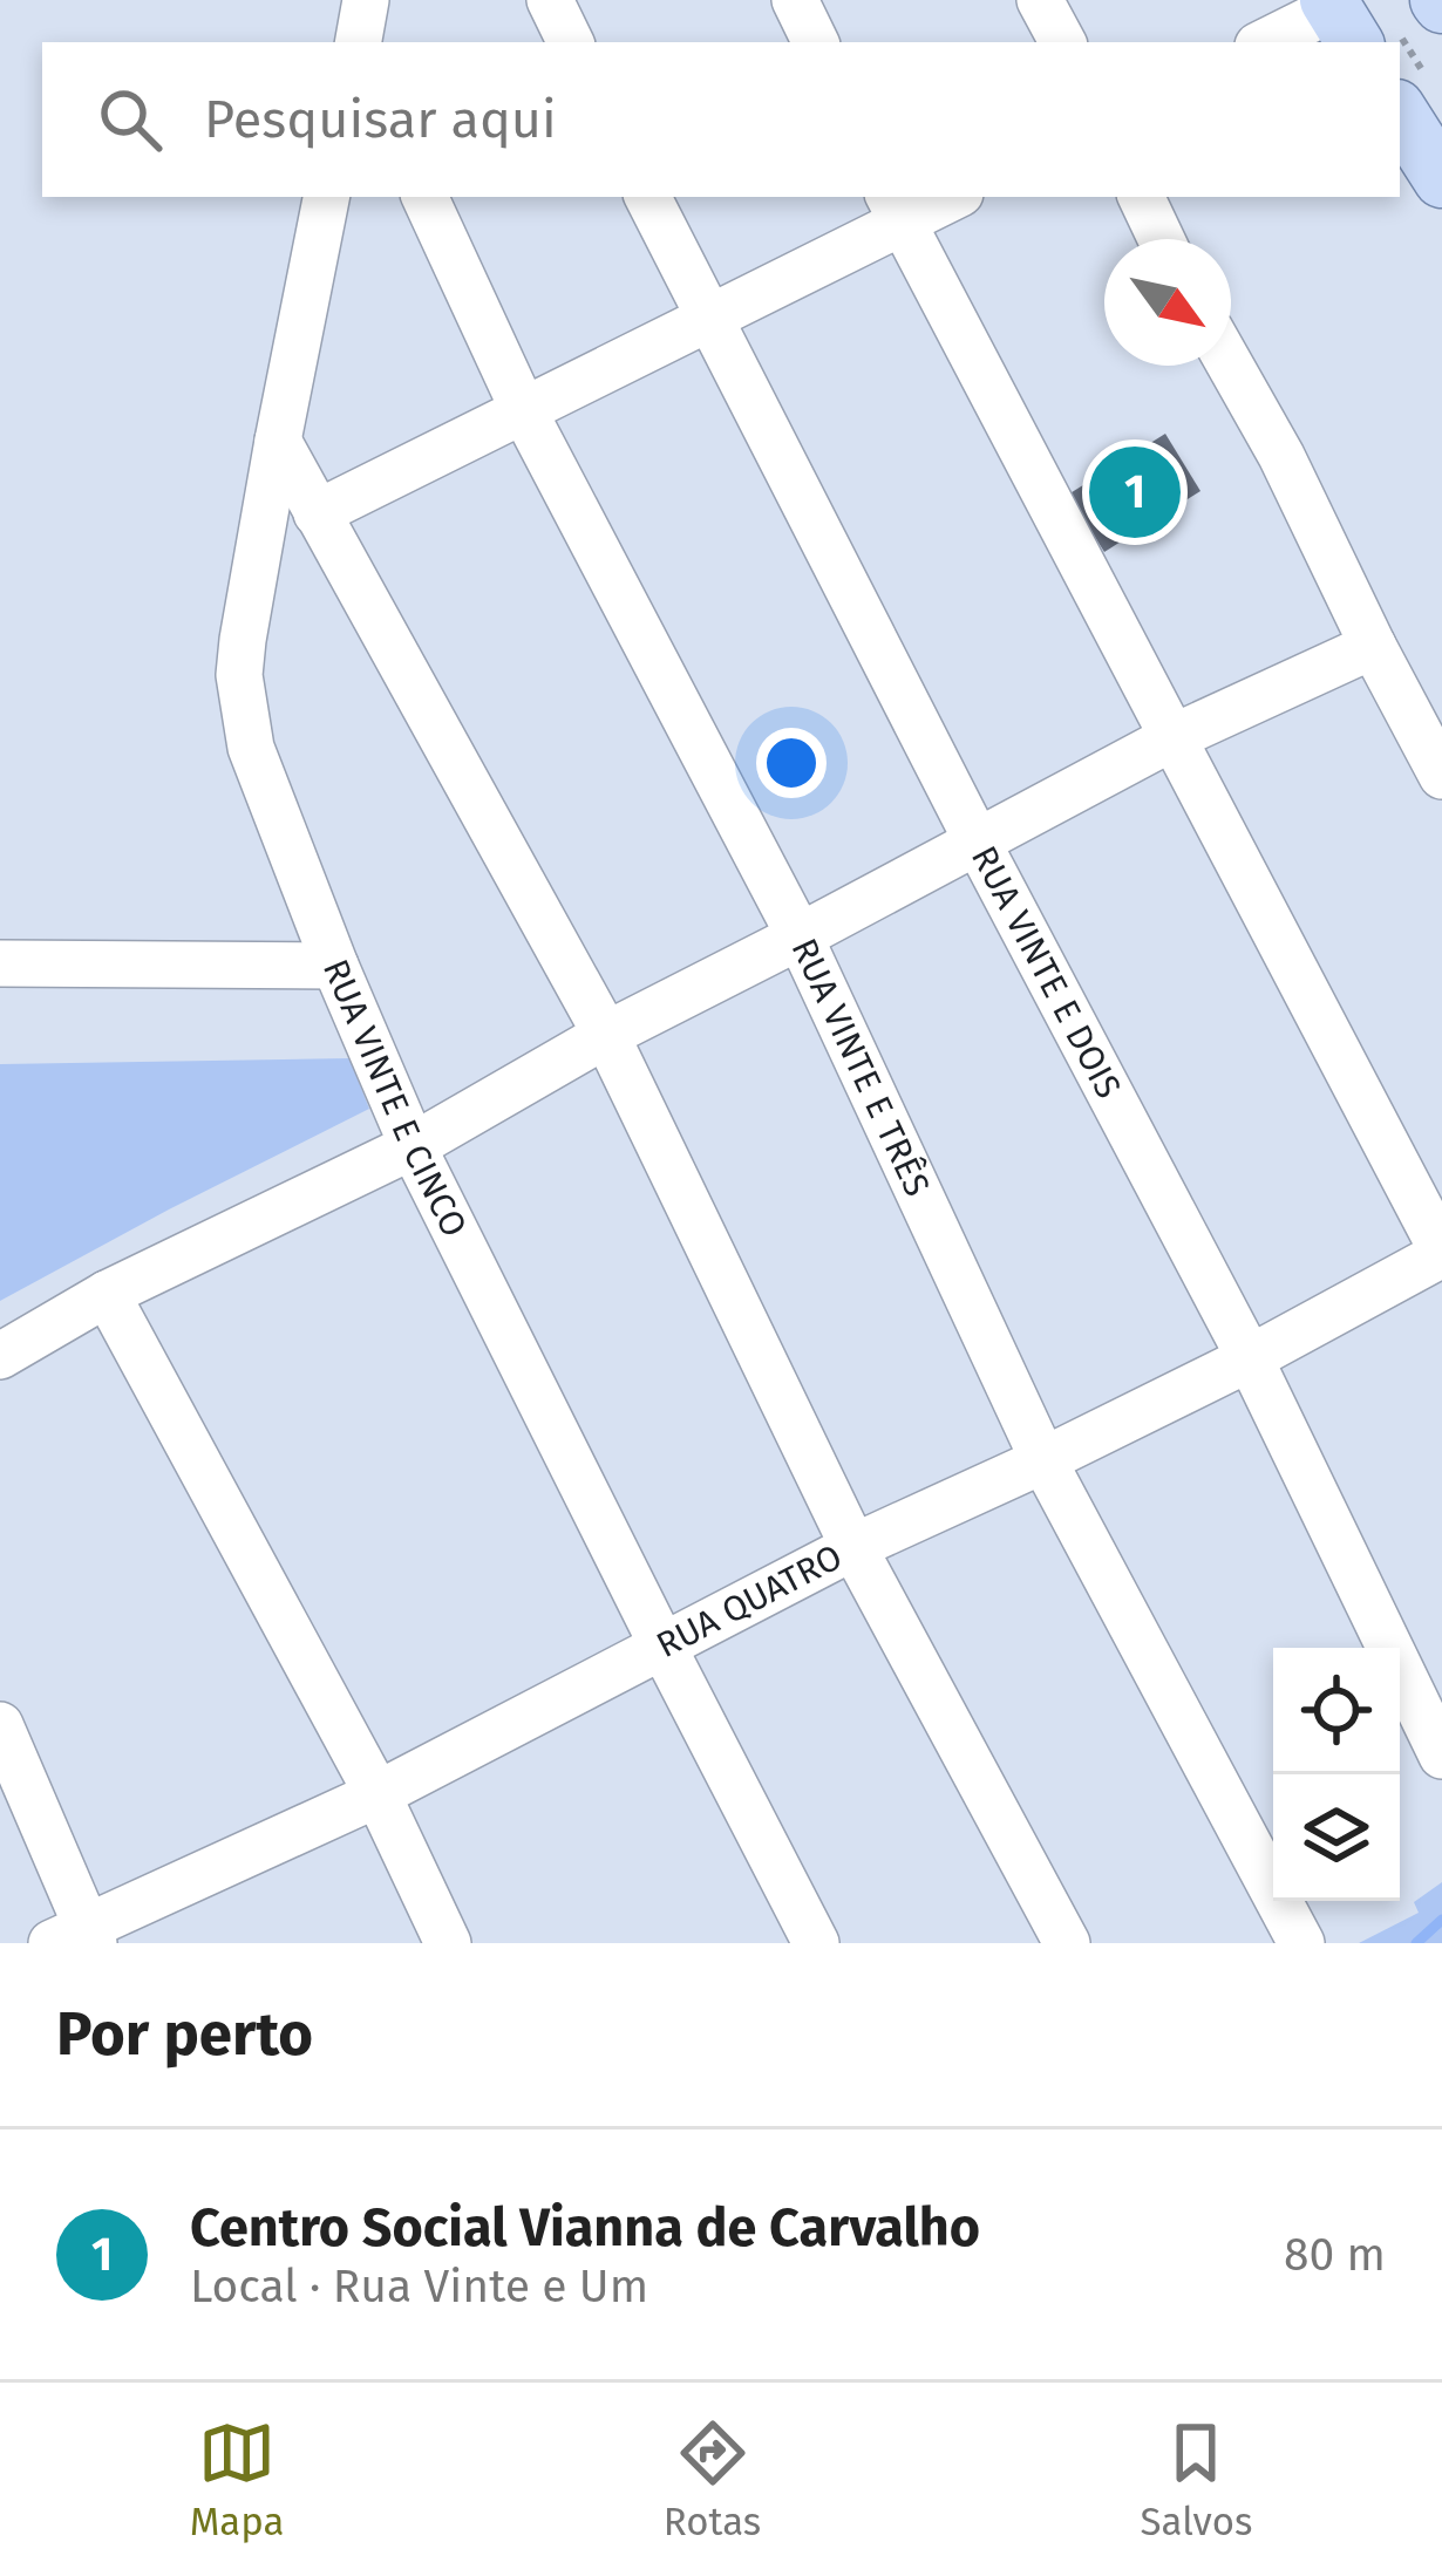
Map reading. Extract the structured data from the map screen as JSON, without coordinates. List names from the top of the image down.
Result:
{
  "streets": {
    "street": [
      "RUA VINTE E DOIS",
      "RUA VINTE E TRÊS",
      "RUA VINTE E CINCO",
      "RUA QUATRO"
    ]
  },
  "crossings": [
    ["RUA VINTE E DOIS", "RUA QUATRO"],
    ["RUA VINTE E TRÊS", "RUA QUATRO"],
    ["RUA VINTE E CINCO", "RUA QUATRO"]
  ],
  "north": "bottom right",
  "page": {
    "search": "Pesquisar aqui",
    "pins": "1",
    "heading": "Por perto",
    "list": [
      {
        "mark": "1",
        "name": "Centro Social Vianna de Carvalho",
        "note": "Local · Rua Vinte e Um",
        "value": "80 m"
      }
    ],
    "nav": ["Mapa", "Rotas", "Salvos"]
  }
}
